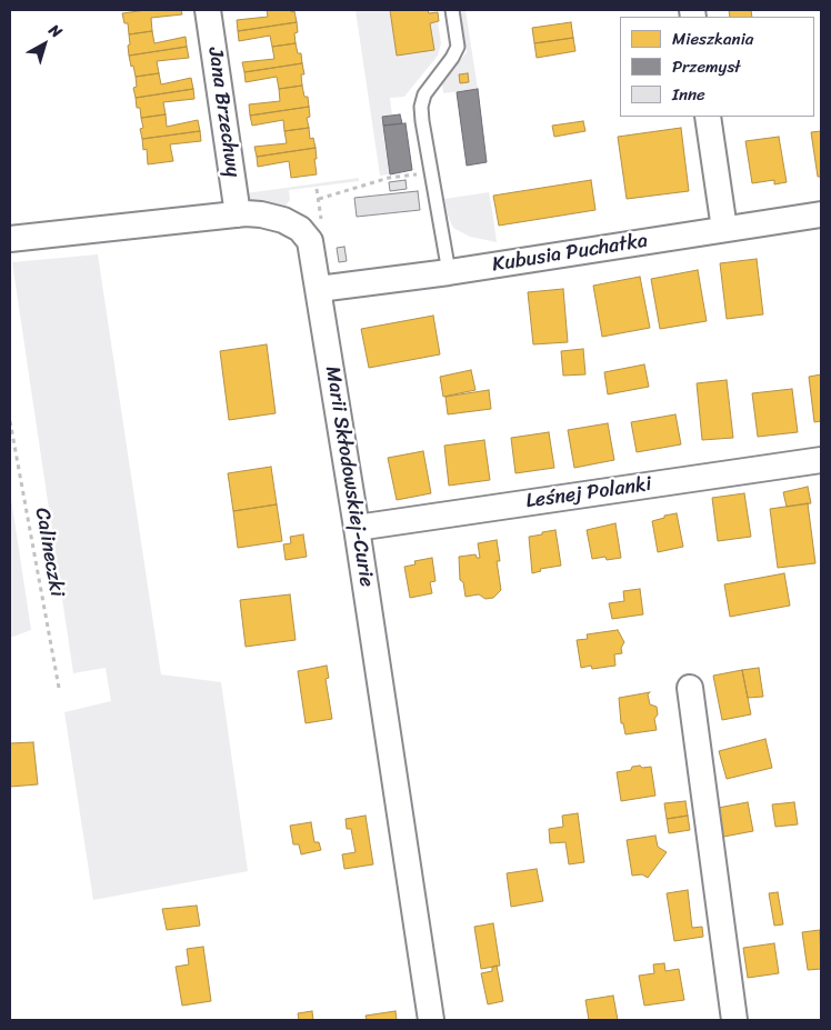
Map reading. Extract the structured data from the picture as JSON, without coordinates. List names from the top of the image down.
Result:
{
  "streets": {
    "street": [
      "Jana Brzechwy",
      "Kubusia Puchatka",
      "Marii Skłodowskiej-Curie",
      "Leśnej Polanki"
    ],
    "path": ["Calineczki"]
  },
  "crossings": [
    ["Jana Brzechwy", "Marii Skłodowskiej-Curie"],
    ["Kubusia Puchatka", "Marii Skłodowskiej-Curie"],
    ["Marii Skłodowskiej-Curie", "Leśnej Polanki"]
  ],
  "legend": ["Mieszkania", "Przemysł", "Inne"],
  "north": "top right"
}
